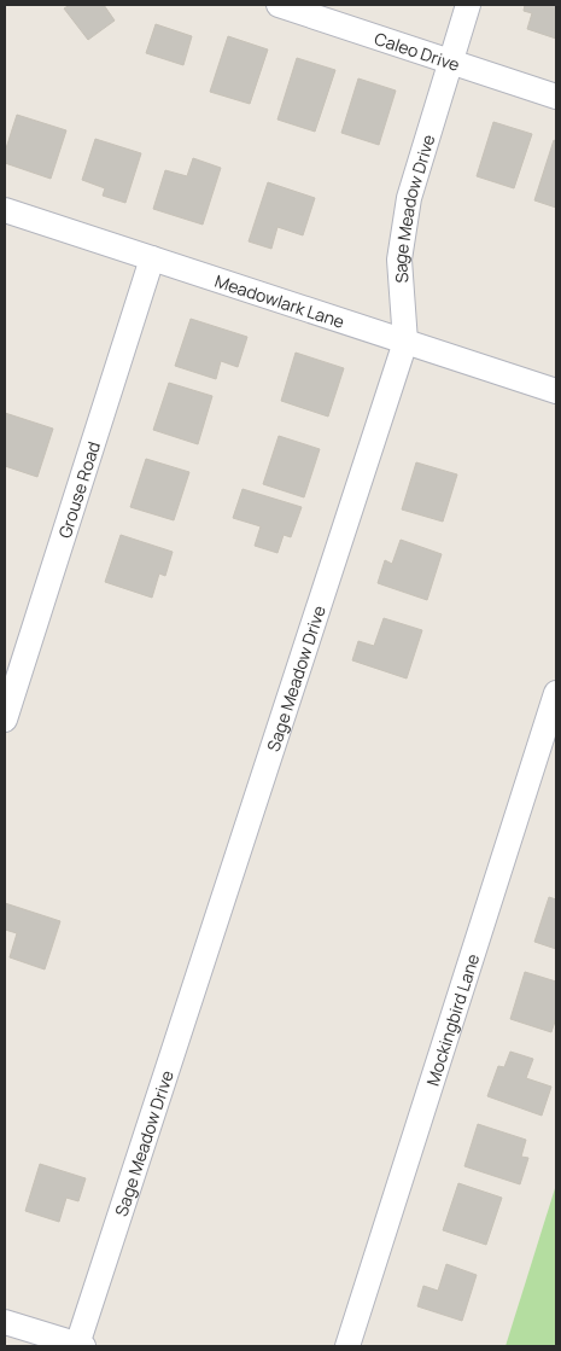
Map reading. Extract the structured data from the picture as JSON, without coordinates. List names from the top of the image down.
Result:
{
  "streets": {
    "street": [
      "Caleo Drive",
      "Sage Meadow Drive",
      "Meadowlark Lane",
      "Grouse Road",
      "Mockingbird Lane"
    ]
  },
  "crossings": [
    ["Caleo Drive", "Sage Meadow Drive"],
    ["Sage Meadow Drive", "Meadowlark Lane"],
    ["Meadowlark Lane", "Grouse Road"]
  ]
}
